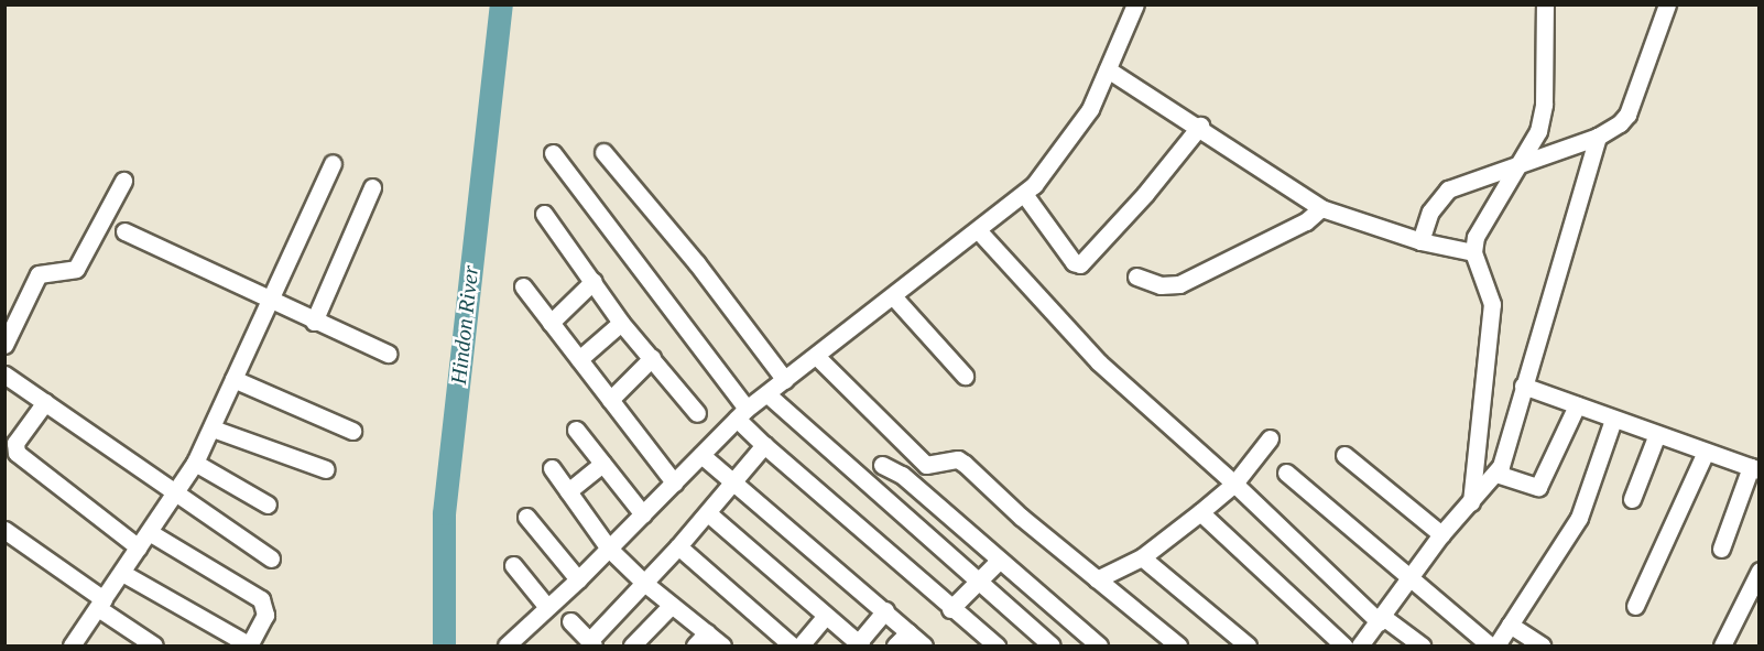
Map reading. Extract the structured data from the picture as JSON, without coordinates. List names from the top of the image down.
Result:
{
  "water": ["Hindon River"]
}
